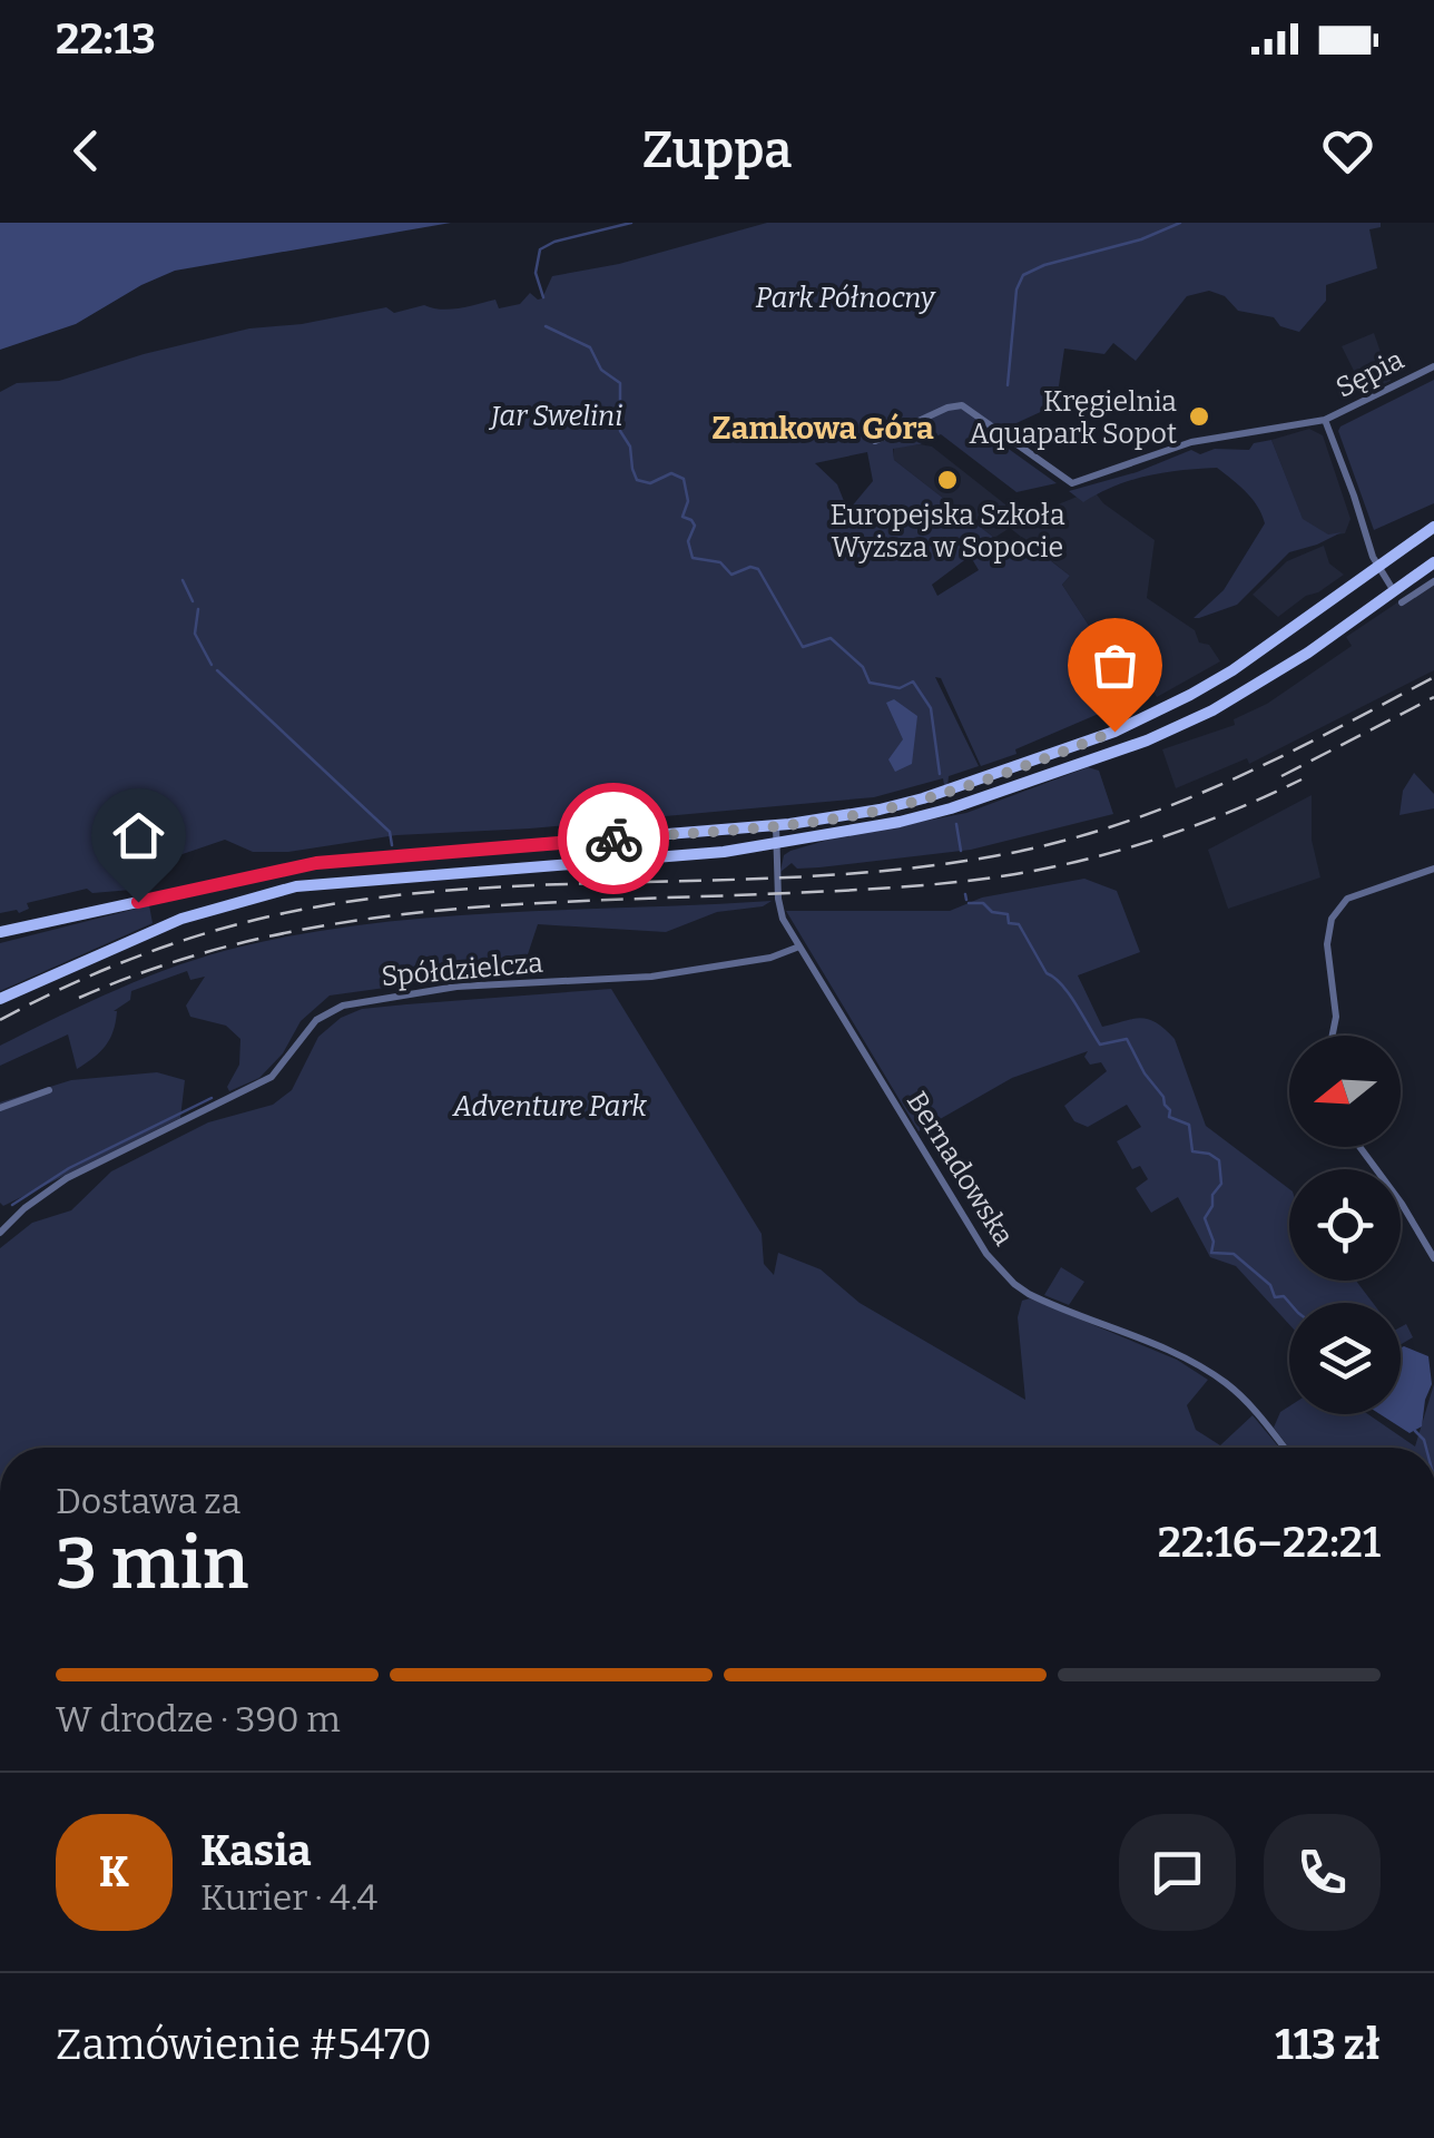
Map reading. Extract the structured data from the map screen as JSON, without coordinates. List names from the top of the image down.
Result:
{
  "streets": {
    "street": ["Sępia", "Spółdzielcza", "Bernadowska"]
  },
  "crossings": [
    ["Spółdzielcza", "Bernadowska"]
  ],
  "districts": ["Zamkowa Góra"],
  "parks": ["Park Północny", "Jar Swelini", "Adventure Park"],
  "places": ["Kręgielnia Aquapark Sopot", "Europejska Szkoła Wyższa w Sopocie"],
  "north": "left",
  "page": {
    "status": "22:13",
    "header": "Zuppa",
    "heading": ["3 min", "Dostawa za", "22:16–22:21"],
    "panel": [
      "Kasia",
      "Kurier · 4.4",
      "Zamówienie #5470",
      "113 zł"
    ],
    "bar": "W drodze · 390 m",
    "round": "K"
  }
}
